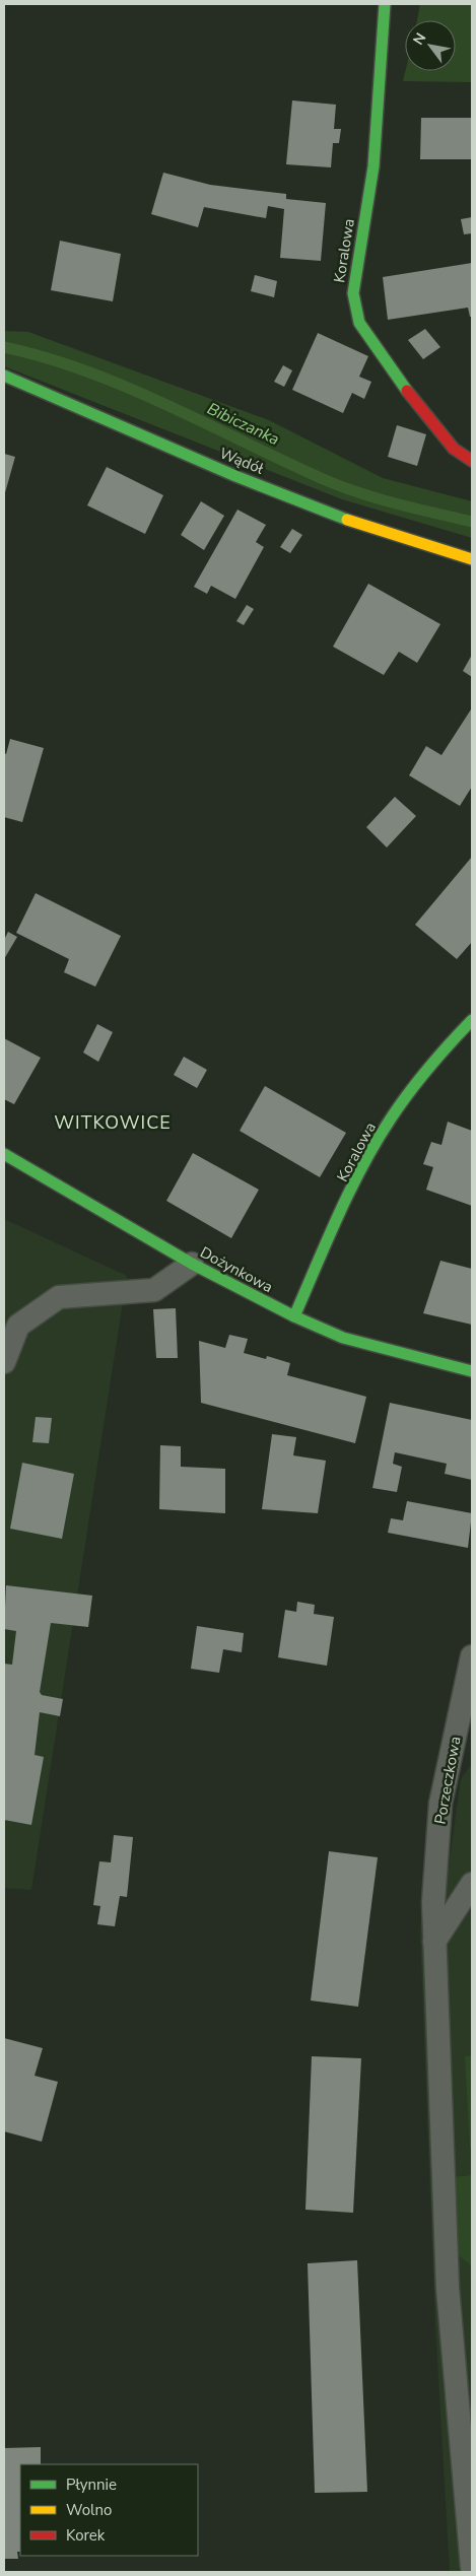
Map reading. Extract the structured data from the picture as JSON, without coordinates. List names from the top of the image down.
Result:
{
  "streets": {
    "street": ["Koralowa", "Wądół", "Dożynkowa"],
    "lane": ["Porzeczkowa"]
  },
  "crossings": [
    ["Koralowa", "Dożynkowa"]
  ],
  "districts": ["WITKOWICE"],
  "water": ["Bibiczanka"],
  "legend": ["Płynnie", "Wolno", "Korek"],
  "north": "top left"
}
